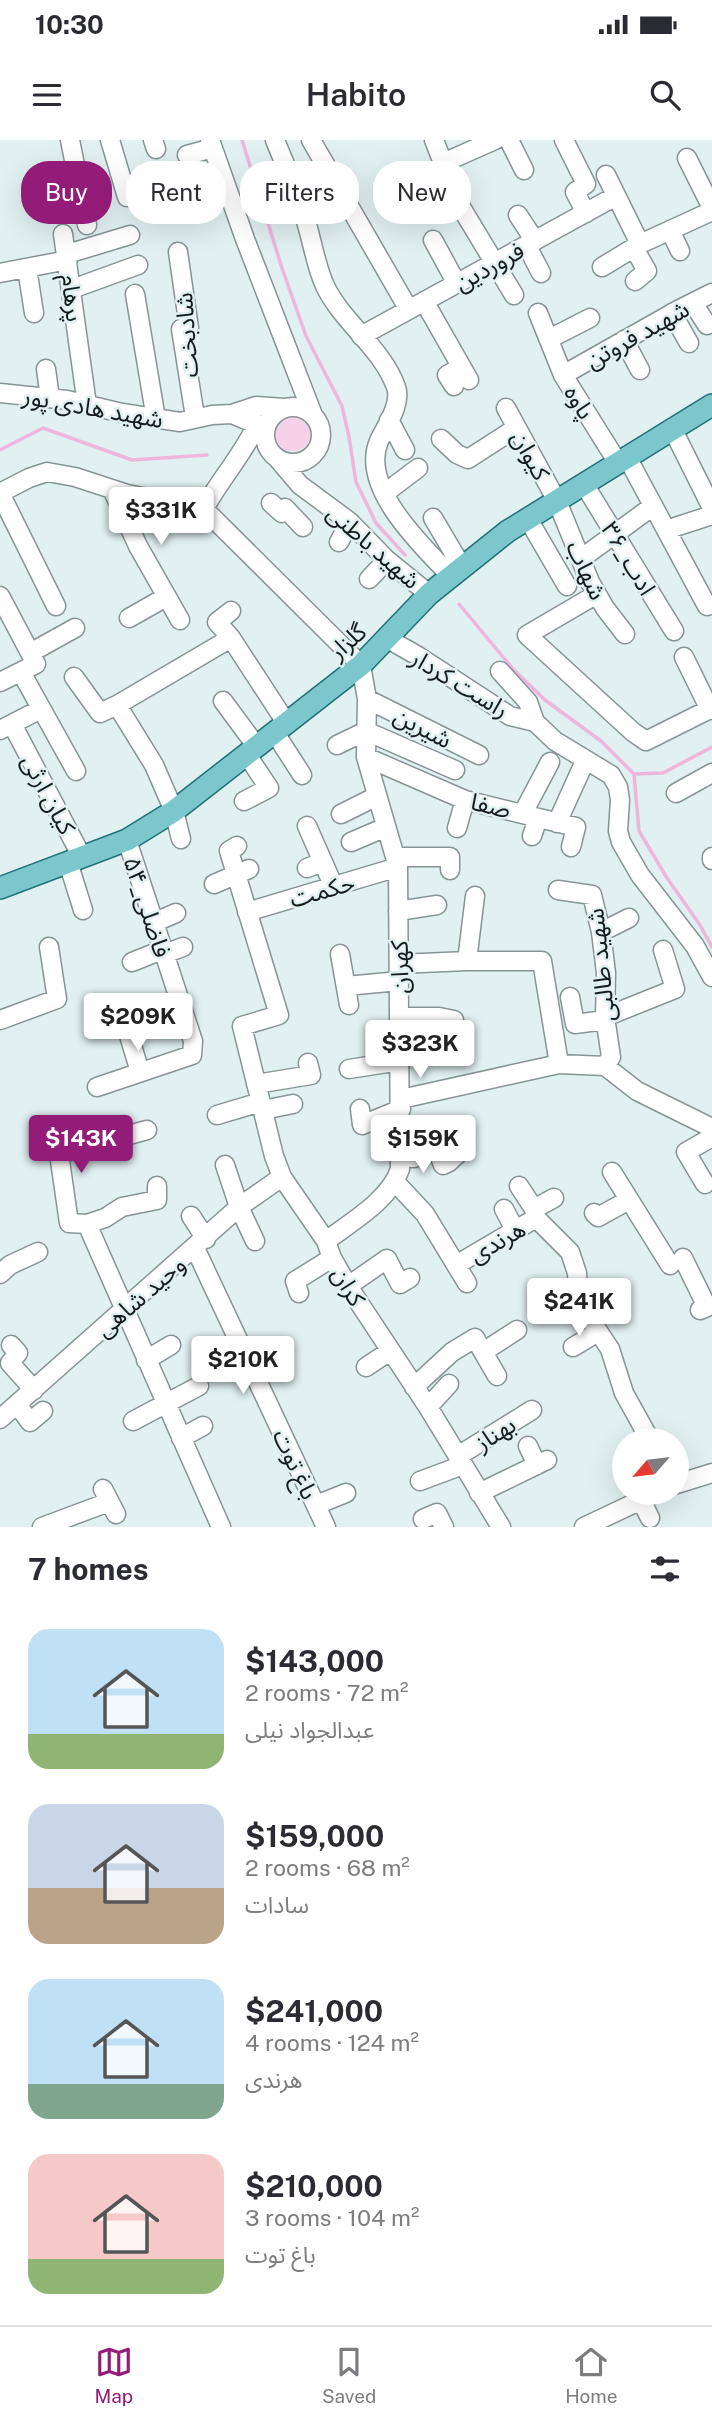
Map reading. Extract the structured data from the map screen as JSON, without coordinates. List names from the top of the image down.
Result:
{
  "streets": {
    "main road": ["گلزار"],
    "street": [
      "فروردین",
      "پرهام",
      "شهید فروتن",
      "شادبخت",
      "پاوه",
      "شهید هادی پور",
      "کیوان",
      "شهید باطنی",
      "۳۶_ادب",
      "شهاب",
      "راست کردار",
      "شیرین",
      "کیان ارثی",
      "صفا",
      "حکمت",
      "۵۴_فاضلی",
      "شهید طالبی",
      "کهران",
      "هرندی",
      "کران",
      "وحید شاهی",
      "بهناز",
      "باغ توت"
    ]
  },
  "crossings": [
    ["پرهام", "شهید هادی پور"],
    ["شهید فروتن", "پاوه"],
    ["شادبخت", "شهید هادی پور"],
    ["پاوه", "گلزار"],
    ["شهید هادی پور", "شهید باطنی"],
    ["کیوان", "شهاب"],
    ["کیوان", "گلزار"],
    ["شهید باطنی", "گلزار"],
    ["۳۶_ادب", "گلزار"],
    ["شهاب", "گلزار"],
    ["گلزار", "راست کردار"],
    ["گلزار", "کیان ارثی"],
    ["گلزار", "۵۴_فاضلی"],
    ["گلزار", "کهران"],
    ["شیرین", "کهران"],
    ["صفا", "کهران"],
    ["حکمت", "کهران"],
    ["حکمت", "کران"],
    ["کران", "وحید شاهی"],
    ["کران", "بهناز"],
    ["وحید شاهی", "باغ توت"]
  ],
  "north": "bottom left",
  "page": {
    "status": "10:30",
    "header": "Habito",
    "chip": [
      "Buy",
      "Rent",
      "Filters",
      "New"
    ],
    "price": [
      "$331K",
      "$209K",
      "$323K",
      "$143K",
      "$159K",
      "$241K",
      "$210K"
    ],
    "heading": "7 homes",
    "list": [
      {
        "name": "$143,000",
        "note": "2 rooms · 72 m² · عبدالجواد نیلی"
      },
      {
        "name": "$159,000",
        "note": "2 rooms · 68 m² · سادات"
      },
      {
        "name": "$241,000",
        "note": "4 rooms · 124 m² · هرندی"
      },
      {
        "name": "$210,000",
        "note": "3 rooms · 104 m² · باغ توت"
      }
    ],
    "tabs": ["Map", "Saved", "Home"]
  }
}
